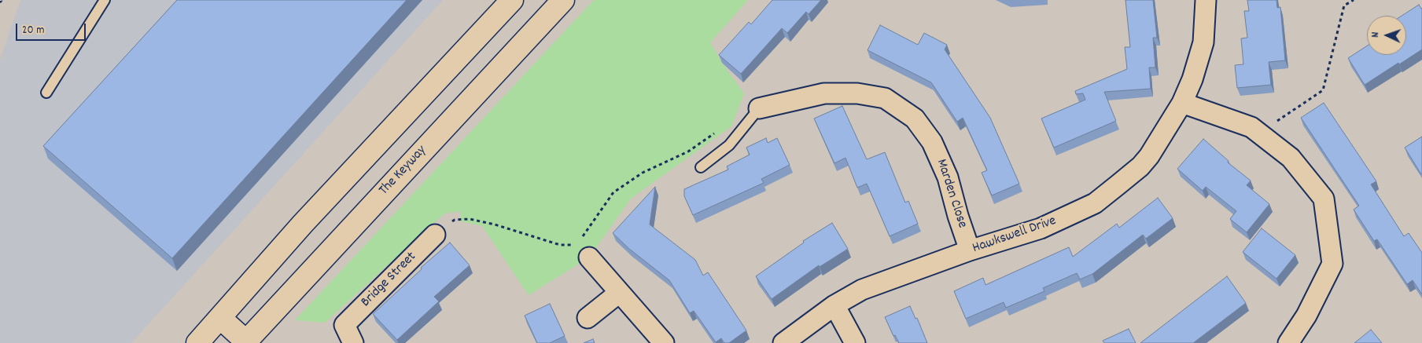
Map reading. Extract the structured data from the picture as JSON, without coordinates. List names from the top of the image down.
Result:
{
  "streets": {
    "highway": ["The Keyway"],
    "street": ["Marden Close", "Hawkswell Drive", "Bridge Street"]
  },
  "crossings": [
    ["Marden Close", "Hawkswell Drive"]
  ],
  "scale_bar": "20 m",
  "north": "left"
}
